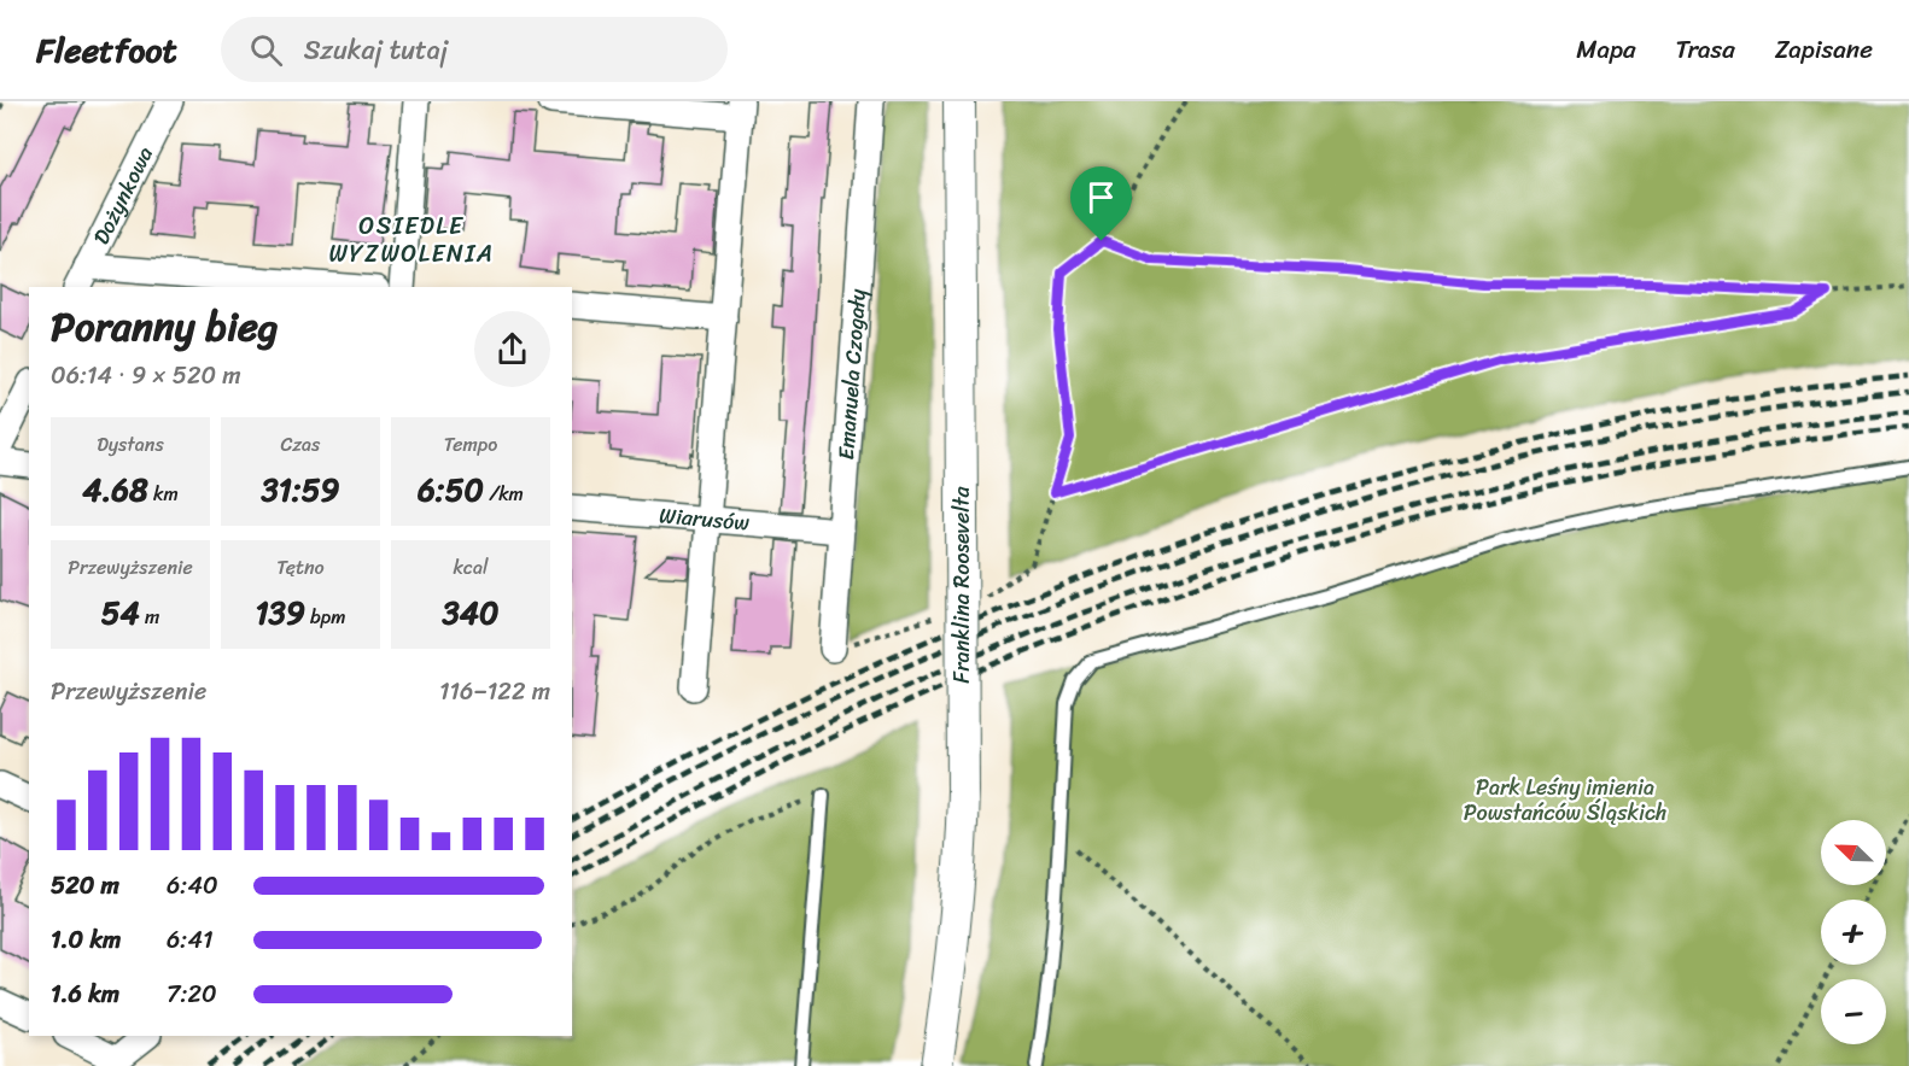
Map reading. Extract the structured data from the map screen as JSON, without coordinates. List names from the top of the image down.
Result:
{
  "streets": {
    "street": [
      "Dożynkowa",
      "Emanuela Czogały",
      "Wiarusów",
      "Franklina Roosevelta"
    ]
  },
  "crossings": [
    ["Emanuela Czogały", "Wiarusów"]
  ],
  "districts": ["OSIEDLE WYZWOLENIA"],
  "parks": ["Park Leśny imienia Powstańców Śląskich"],
  "north": "top left",
  "page": {
    "header": "Fleetfoot",
    "search": "Szukaj tutaj",
    "nav": ["Mapa", "Trasa", "Zapisane"],
    "heading": ["Poranny bieg", "06:14 · 9 × 520 m"],
    "stats": [
      ["Dystans", "4.68 km"],
      ["Czas", "31:59"],
      ["Tempo", "6:50 /km"],
      ["Przewyższenie", "54 m"],
      ["Tętno", "139 bpm"],
      ["kcal", "340"]
    ],
    "chart": ["Przewyższenie", "116–122 m"],
    "map_buttons": ["+", "−"],
    "list": [
      {
        "name": "520 m",
        "note": "6:40"
      },
      {
        "name": "1.0 km",
        "note": "6:41"
      },
      {
        "name": "1.6 km",
        "note": "7:20"
      }
    ]
  }
}
